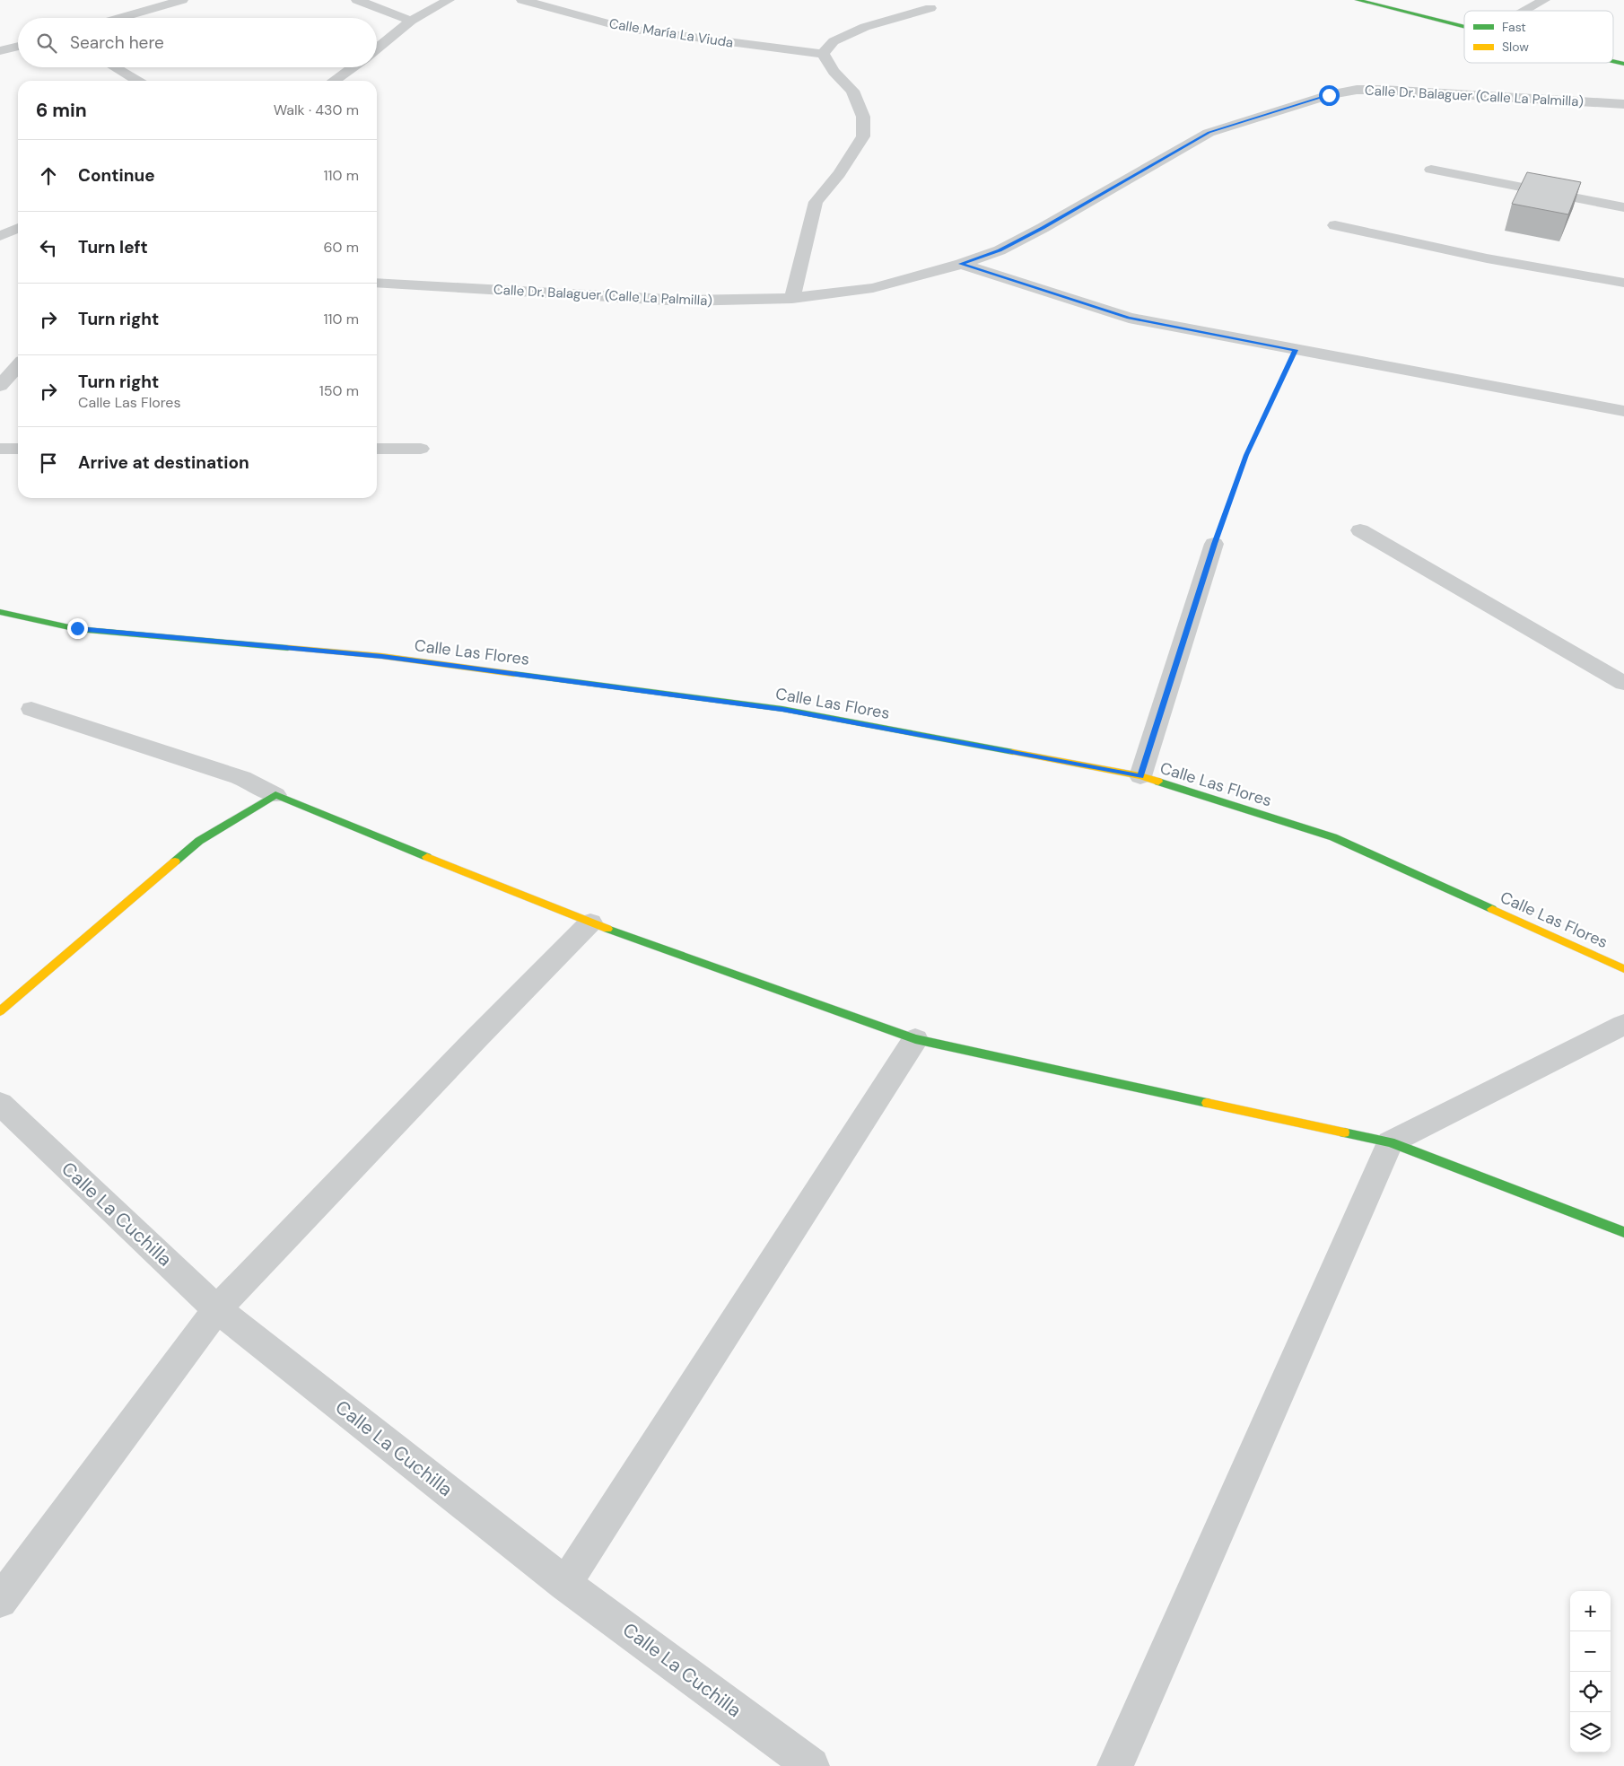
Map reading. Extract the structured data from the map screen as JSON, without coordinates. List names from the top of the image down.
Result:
{
  "streets": {
    "street": [
      "Calle María La Viuda",
      "Calle Dr. Balaguer (Calle La Palmilla)",
      "Calle Las Flores",
      "Calle La Cuchilla"
    ]
  },
  "legend": ["Fast", "Slow"],
  "page": {
    "search": "Search here",
    "heading": ["6 min", "Walk · 430 m"],
    "list": [
      ["Continue", "110 m"],
      ["Turn left", "60 m"],
      ["Turn right", "110 m"],
      ["Turn right", "Calle Las Flores", "150 m"],
      "Arrive at destination"
    ],
    "map_buttons": ["+", "−"]
  }
}
